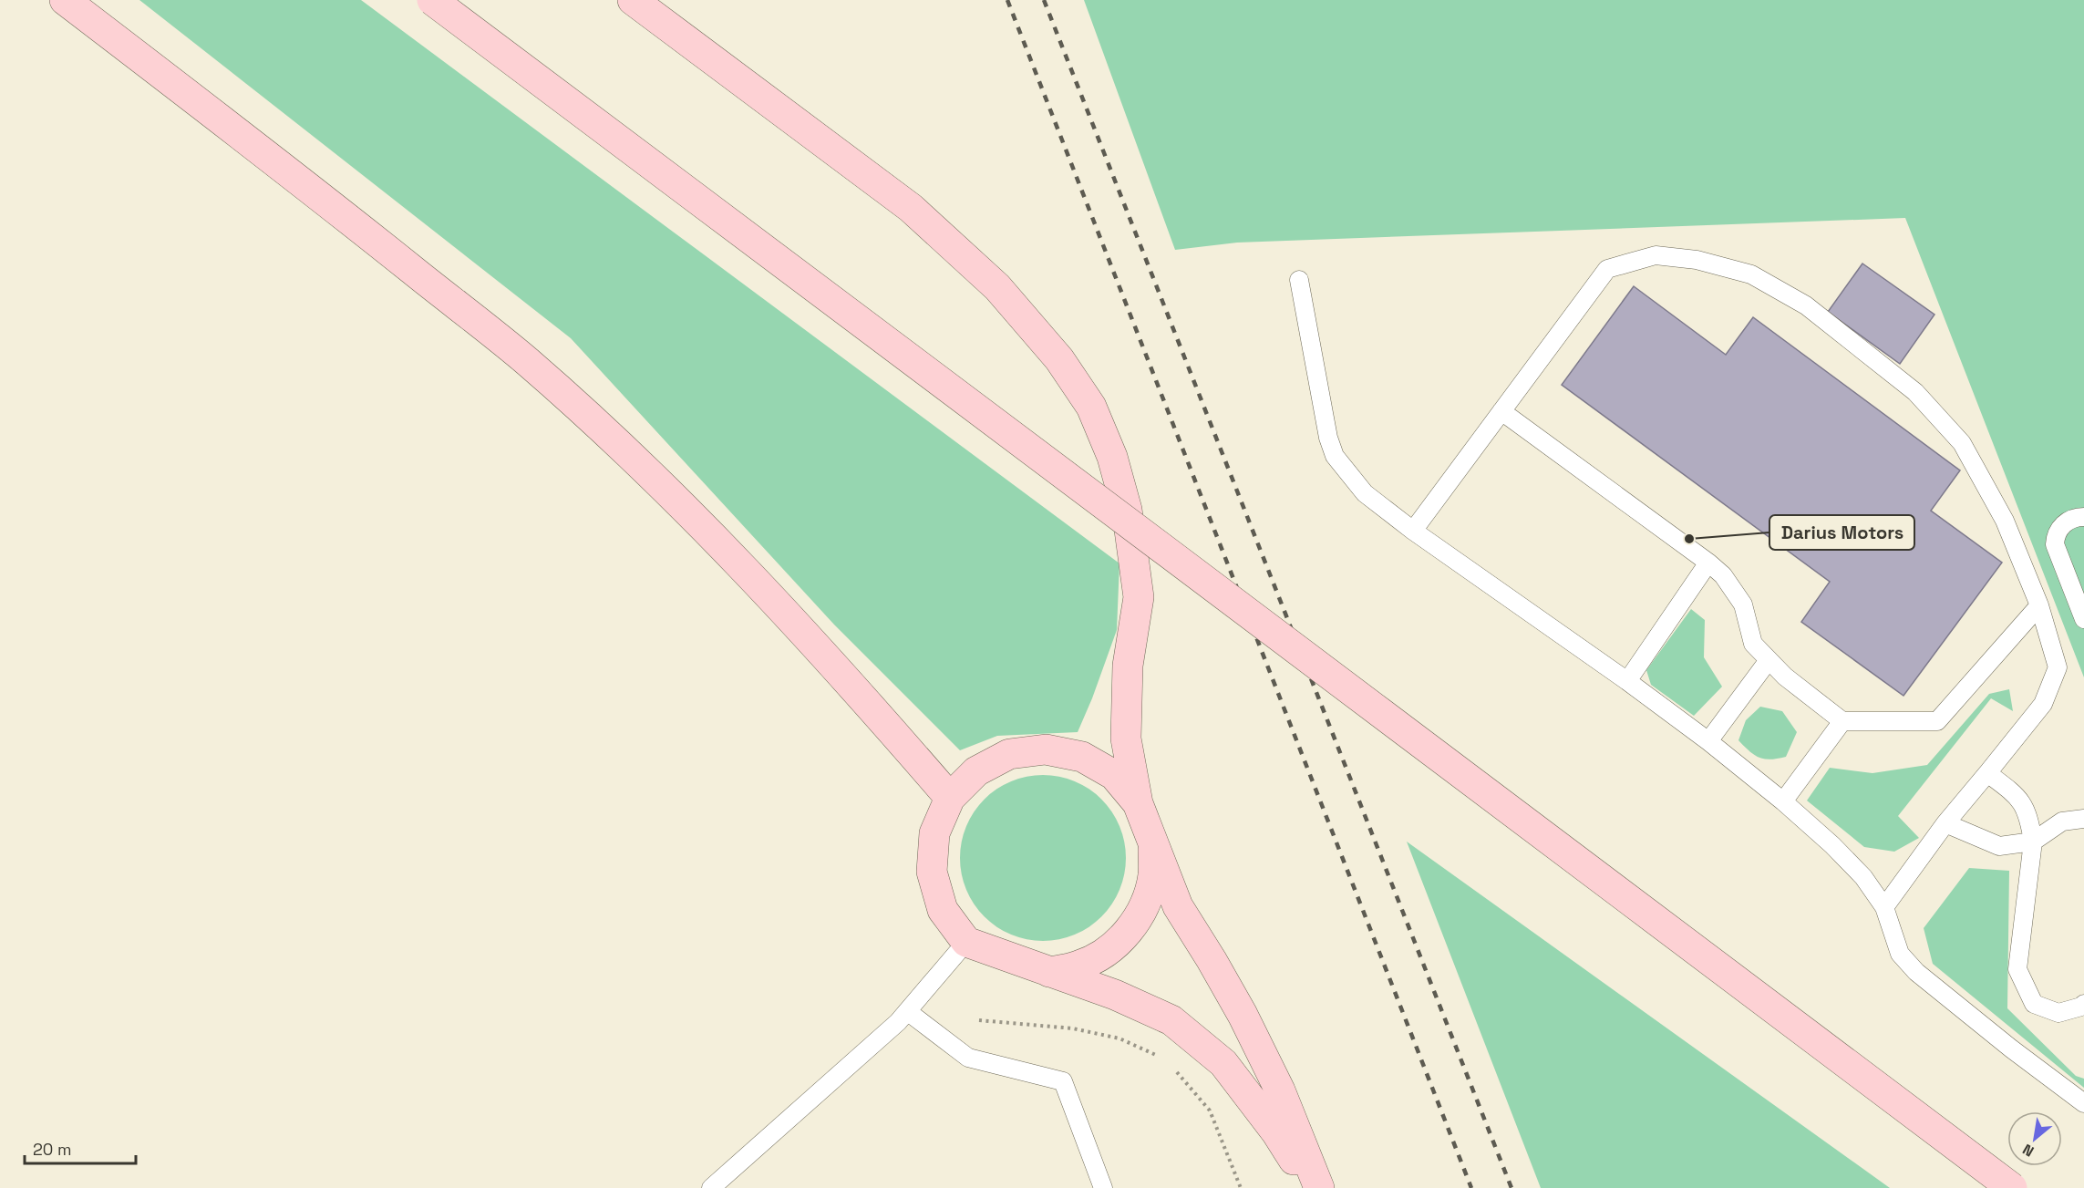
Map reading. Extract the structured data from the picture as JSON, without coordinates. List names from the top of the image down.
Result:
{
  "places": ["Darius Motors"],
  "scale_bar": "20 m",
  "north": "bottom left"
}
